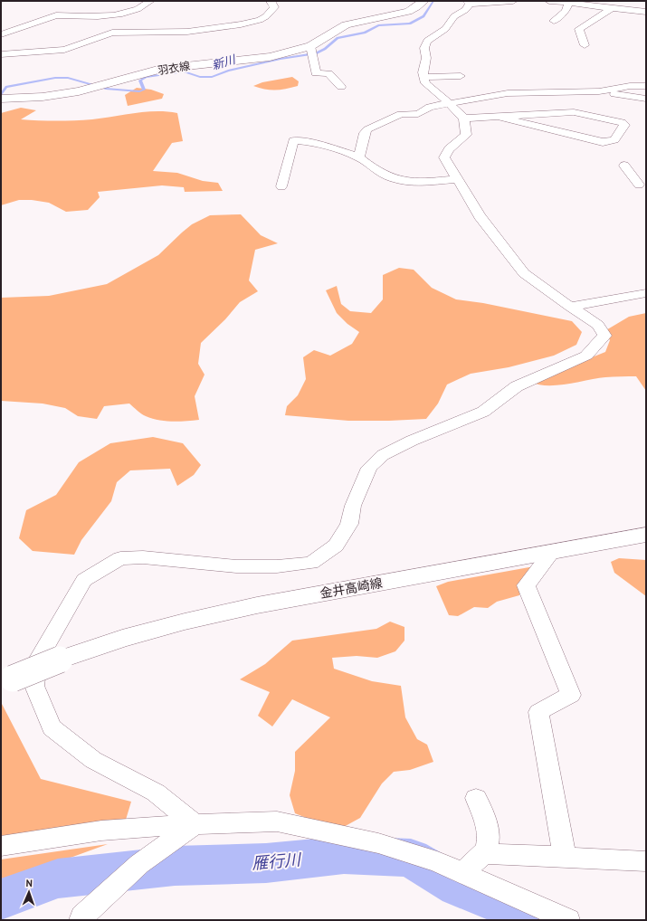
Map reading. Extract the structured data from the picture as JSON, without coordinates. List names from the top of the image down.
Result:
{
  "streets": {
    "street": ["羽衣線", "金井高崎線"]
  },
  "water": ["新川", "雁行川"],
  "north": "top"
}
